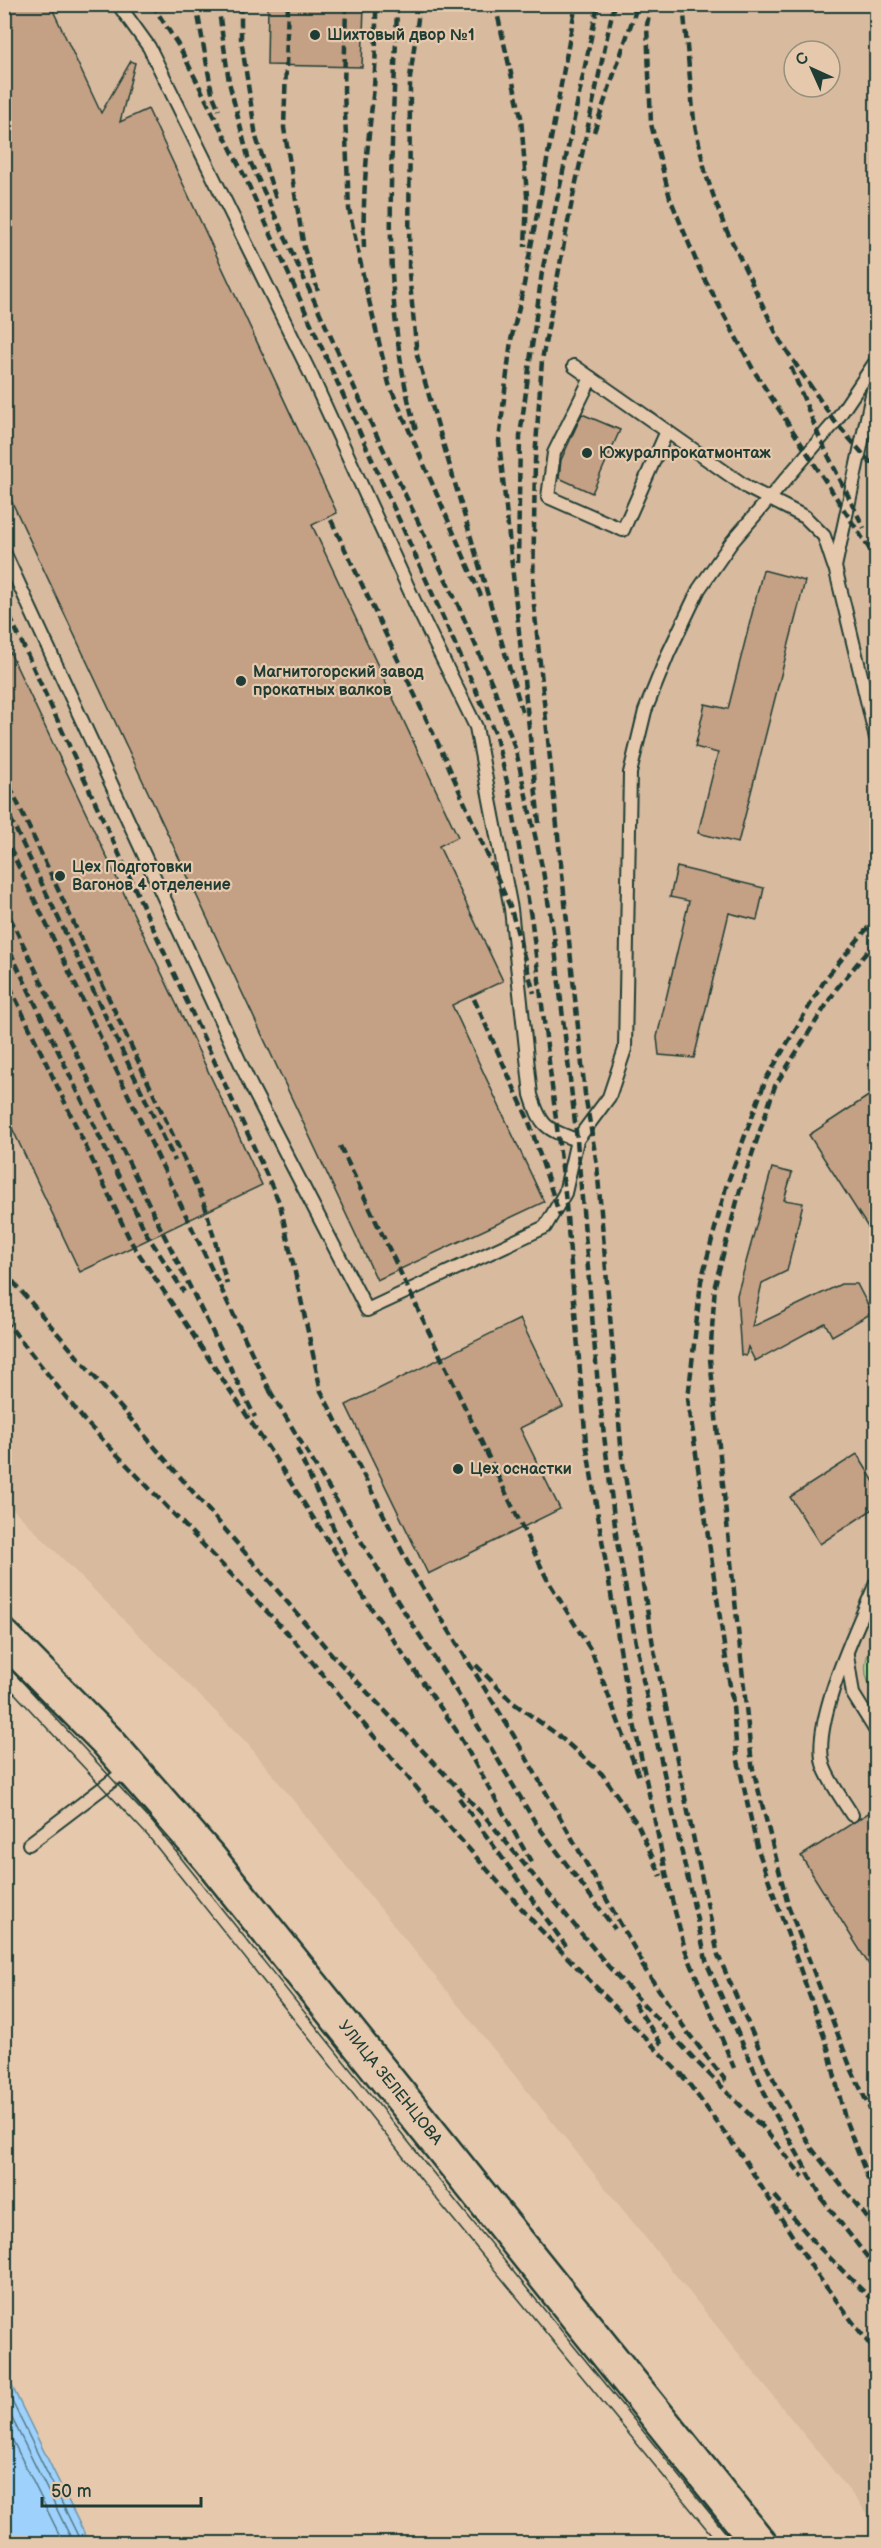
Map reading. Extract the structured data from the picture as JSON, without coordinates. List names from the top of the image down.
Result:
{
  "streets": {
    "main road": ["УЛИЦА ЗЕЛЕНЦОВА"]
  },
  "places": [
    "Шихтовый двор №1",
    "Южуралпрокатмонтаж",
    "Магнитогорский завод прокатных валков",
    "Цех Подготовки Вагонов 4 отделение",
    "Цех оснастки"
  ],
  "scale_bar": "50 m",
  "north": "top left"
}
